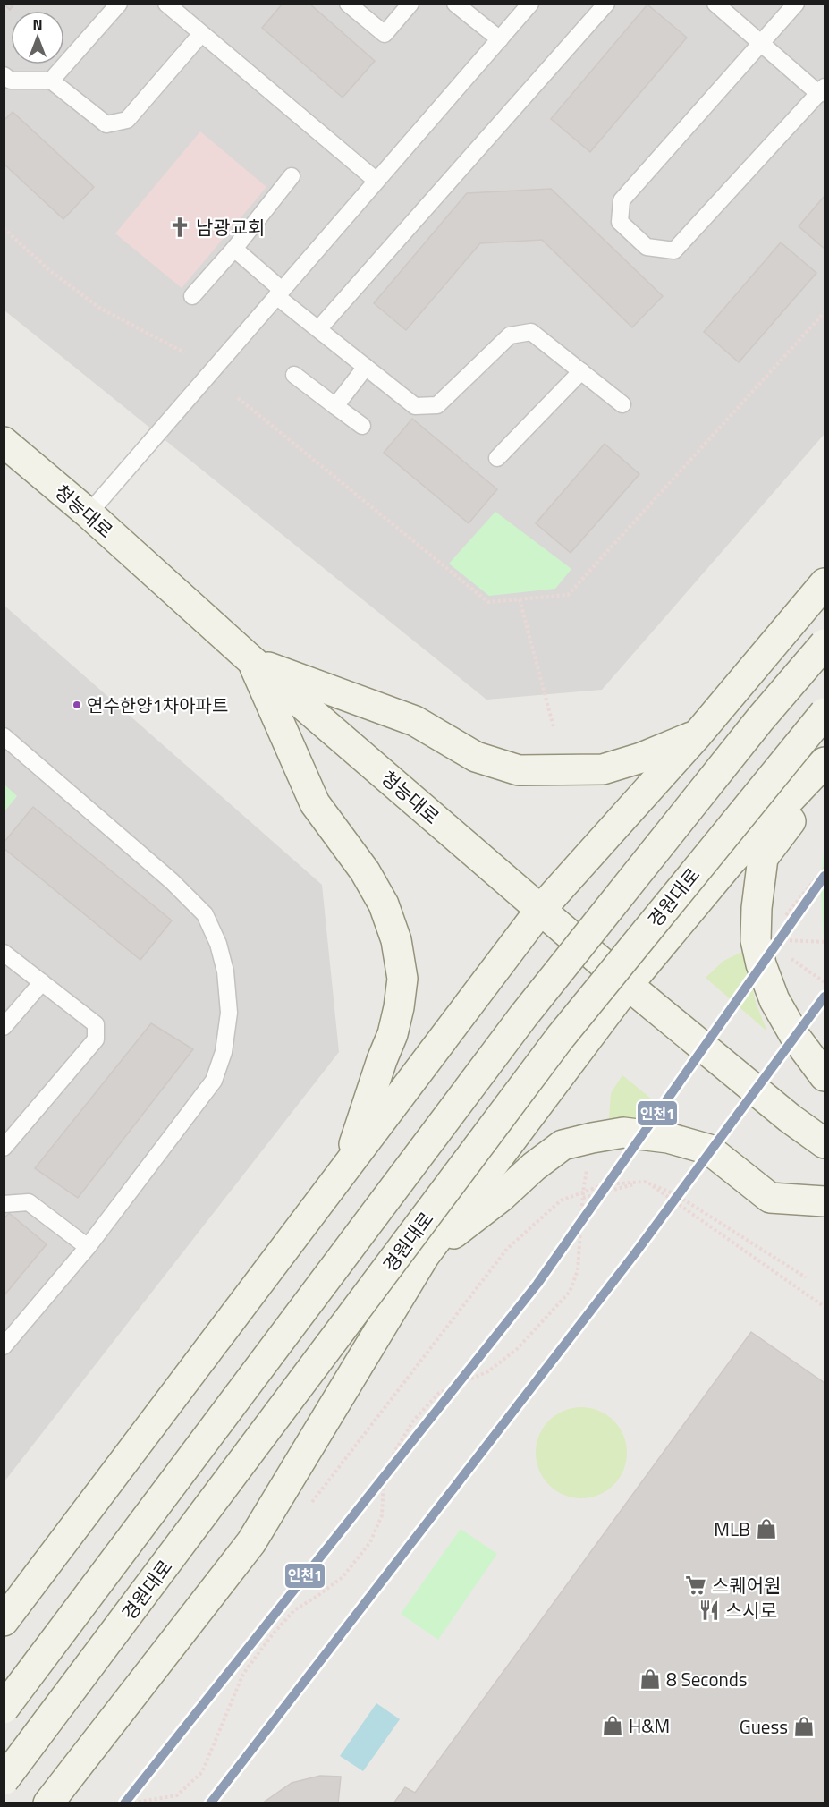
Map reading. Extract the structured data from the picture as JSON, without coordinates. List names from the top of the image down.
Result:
{
  "streets": {
    "main road": ["청능대로", "경원대로"]
  },
  "places": {
    "church": ["남광교회"],
    "other": ["연수한양1차아파트"],
    "shop": [
      "MLB",
      "8 Seconds",
      "H&M",
      "Guess"
    ],
    "supermarket": ["스퀘어원"],
    "restaurant": ["스시로"]
  },
  "lines": ["transit line 인천1"],
  "north": "top"
}
